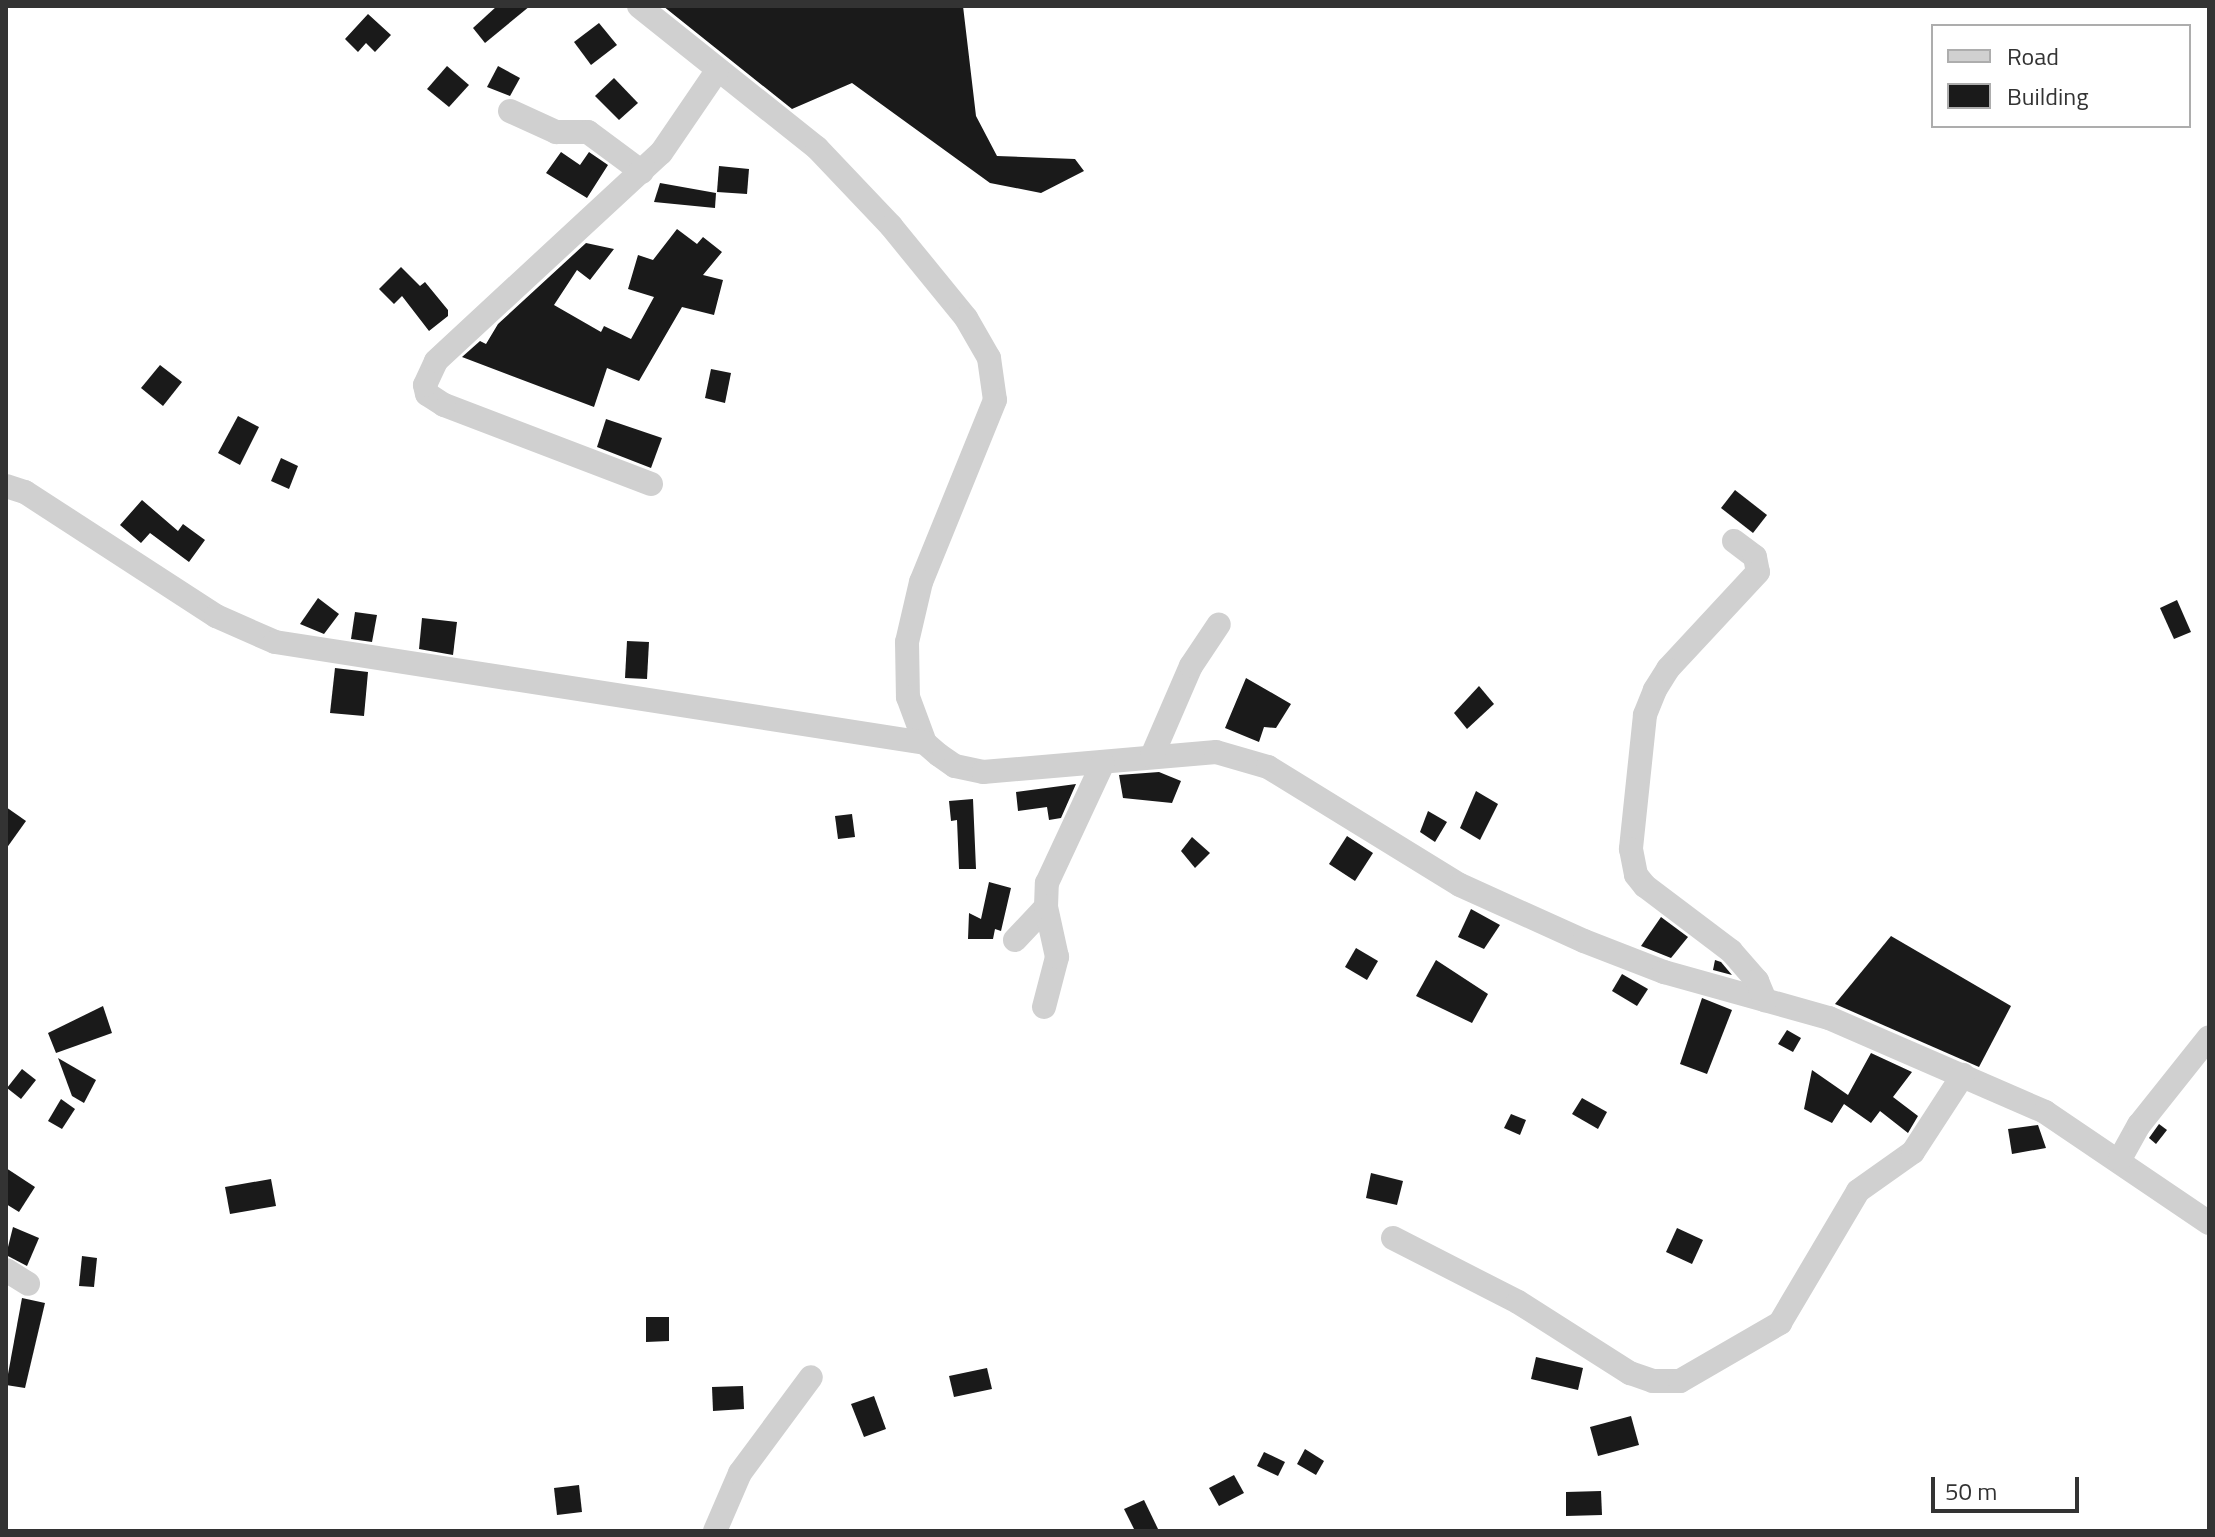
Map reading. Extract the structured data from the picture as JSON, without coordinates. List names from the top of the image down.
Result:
{
  "legend": ["Road", "Building"],
  "scale_bar": "50 m"
}
